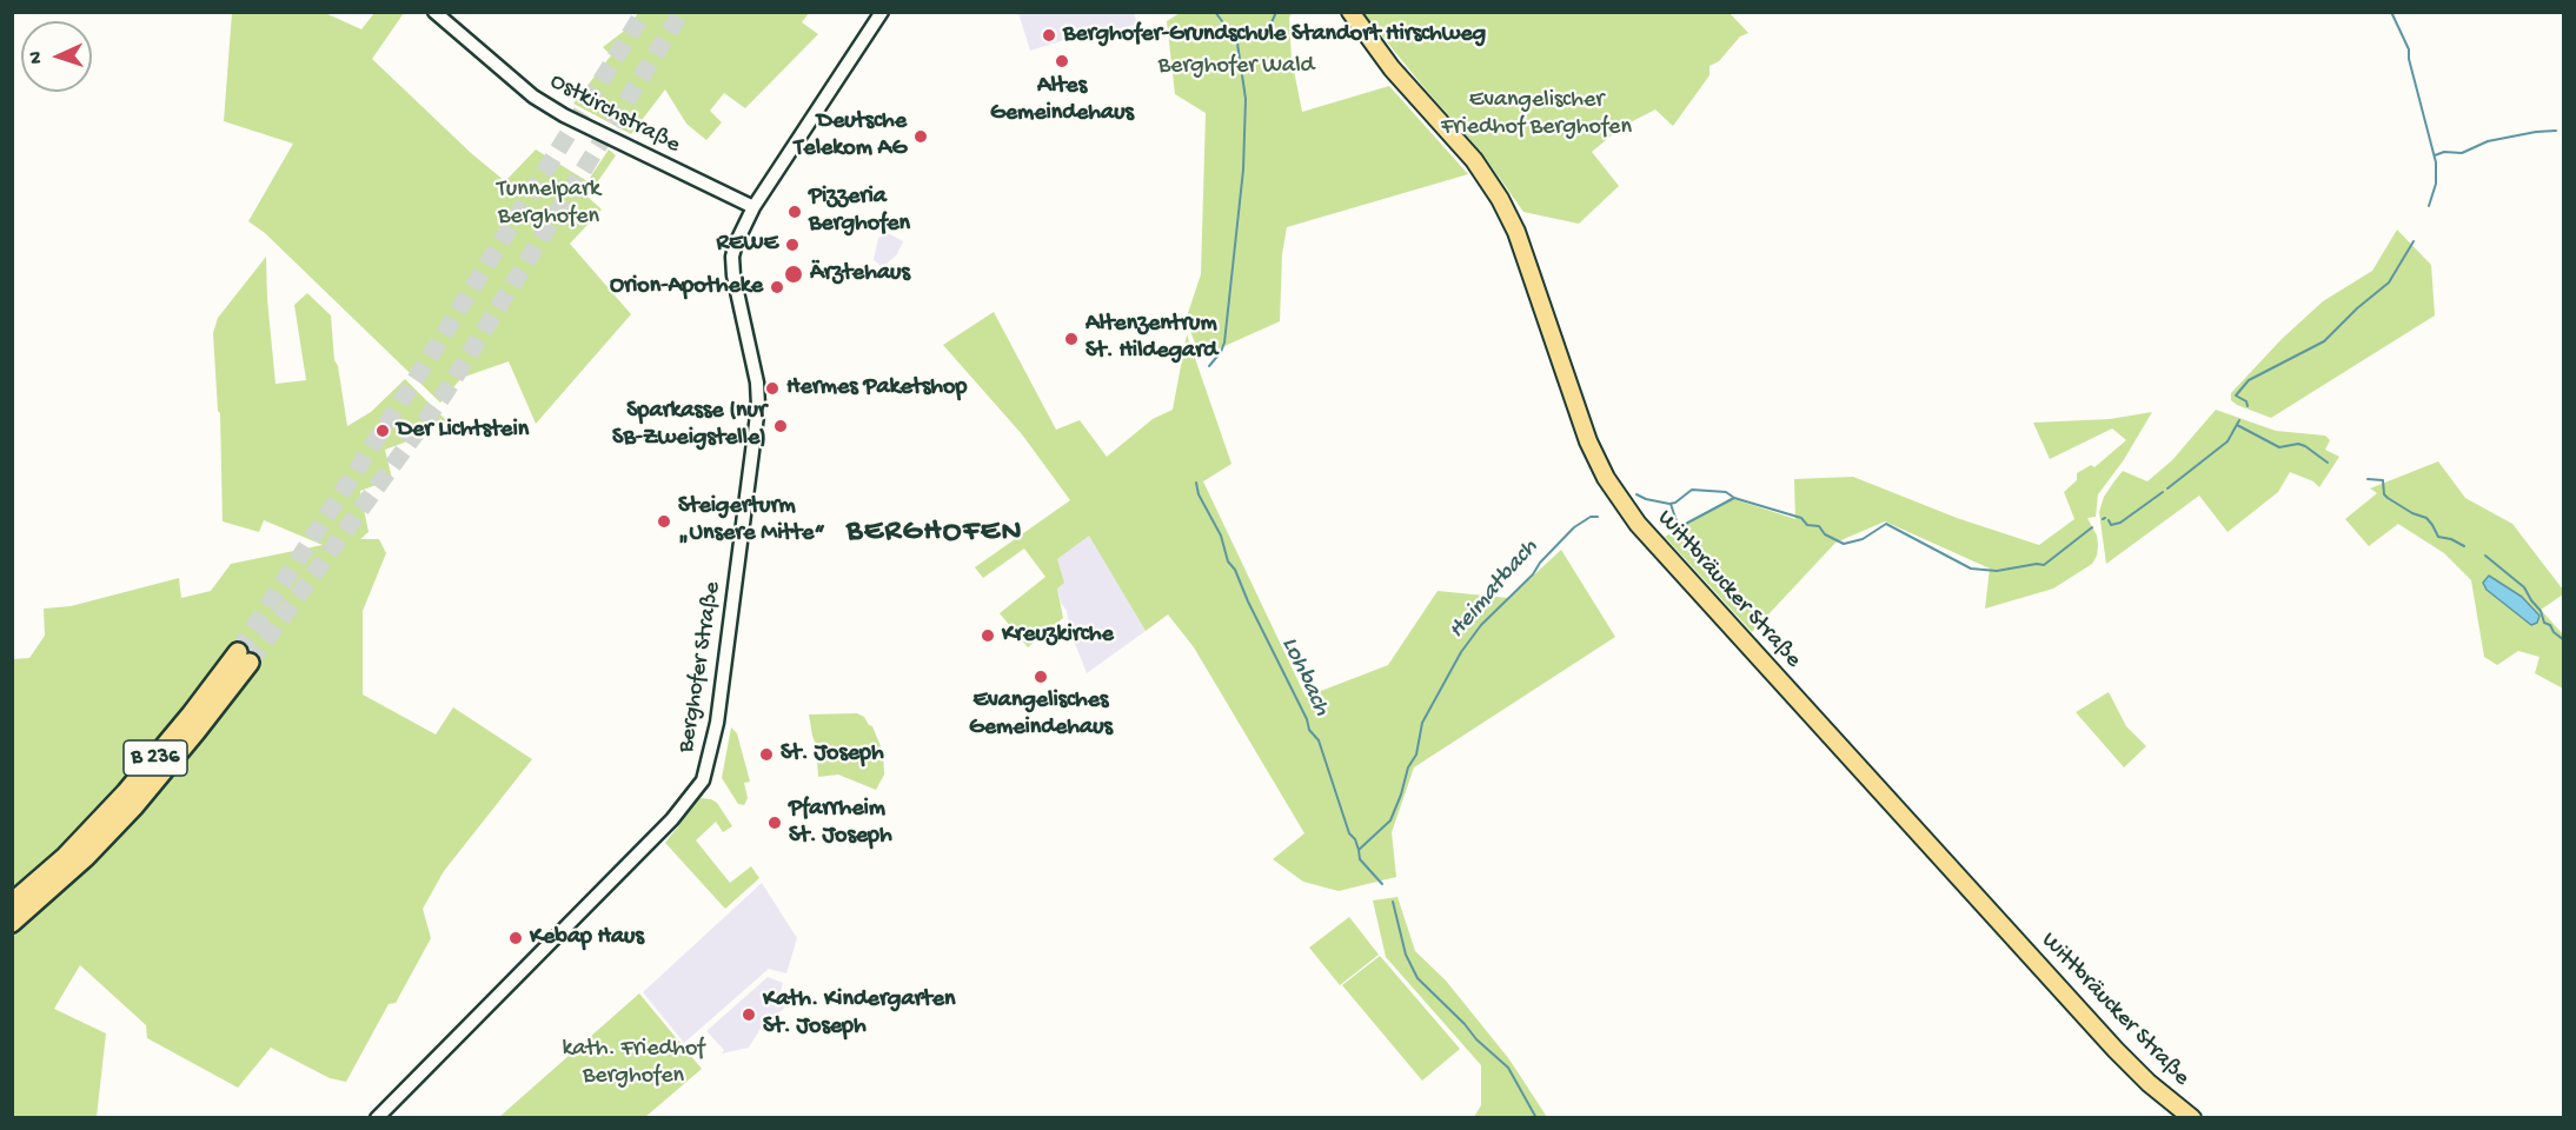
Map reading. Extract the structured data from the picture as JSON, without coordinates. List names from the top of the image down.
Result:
{
  "streets": {
    "highway": ["B 236"],
    "main road": ["Wittbräucker Straße"],
    "street": ["Ostkirchstraße", "Berghofer Straße"]
  },
  "crossings": [
    ["Ostkirchstraße", "Berghofer Straße"]
  ],
  "districts": ["BERGHOFEN"],
  "water": ["Heimatbach", "Lohbach"],
  "parks": [
    "Berghofer Wald",
    "Evangelischer Friedhof Berghofen",
    "Tunnelpark Berghofen",
    "kath. Friedhof Berghofen"
  ],
  "places": [
    "Berghofer-Grundschule Standort Hirschweg",
    "Altes Gemeindehaus",
    "Deutsche Telekom AG",
    "Pizzeria Berghofen",
    "REWE",
    "Ärztehaus",
    "Orion-Apotheke",
    "Altenzentrum St. Hildegard",
    "Hermes Paketshop",
    "Sparkasse (nur SB-Zweigstelle)",
    "Der Lichtstein",
    "Steigerturm „Unsere Mitte“",
    "Kreuzkirche",
    "Evangelisches Gemeindehaus",
    "St. Joseph",
    "Pfarrheim St. Joseph",
    "Kebap Haus",
    "Kath. Kindergarten St. Joseph"
  ],
  "north": "left"
}
